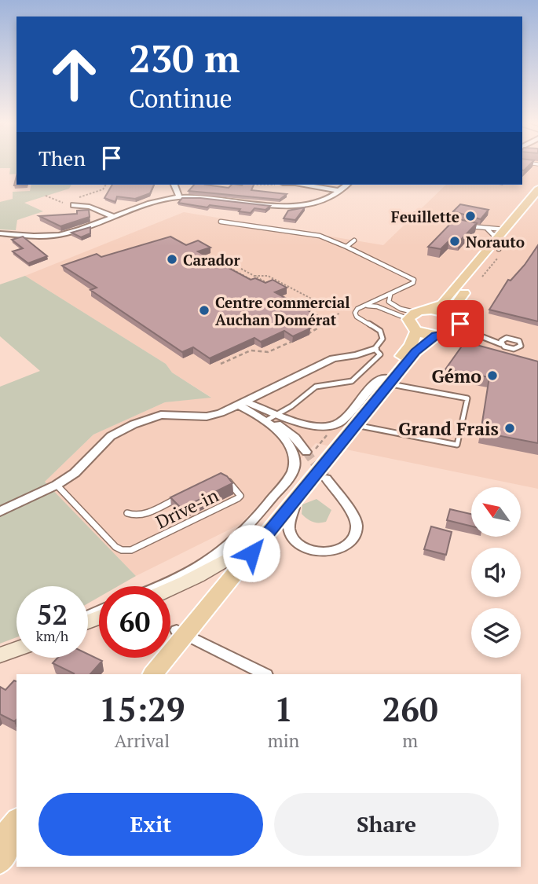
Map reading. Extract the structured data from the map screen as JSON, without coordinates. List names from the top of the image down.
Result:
{
  "streets": {
    "lane": ["Drive-in"]
  },
  "places": [
    "Feuillette",
    "Norauto",
    "Carador",
    "Centre commercial Auchan Domérat",
    "Gémo",
    "Grand Frais"
  ],
  "north": "top left",
  "page": {
    "turn": ["230 m", "Continue"],
    "then": "Then",
    "speed": "52 km/h",
    "limit": "60",
    "eta": [
      "15:29",
      "Arrival",
      "1",
      "min",
      "260",
      "m"
    ],
    "buttons": ["Exit", "Share"]
  }
}
